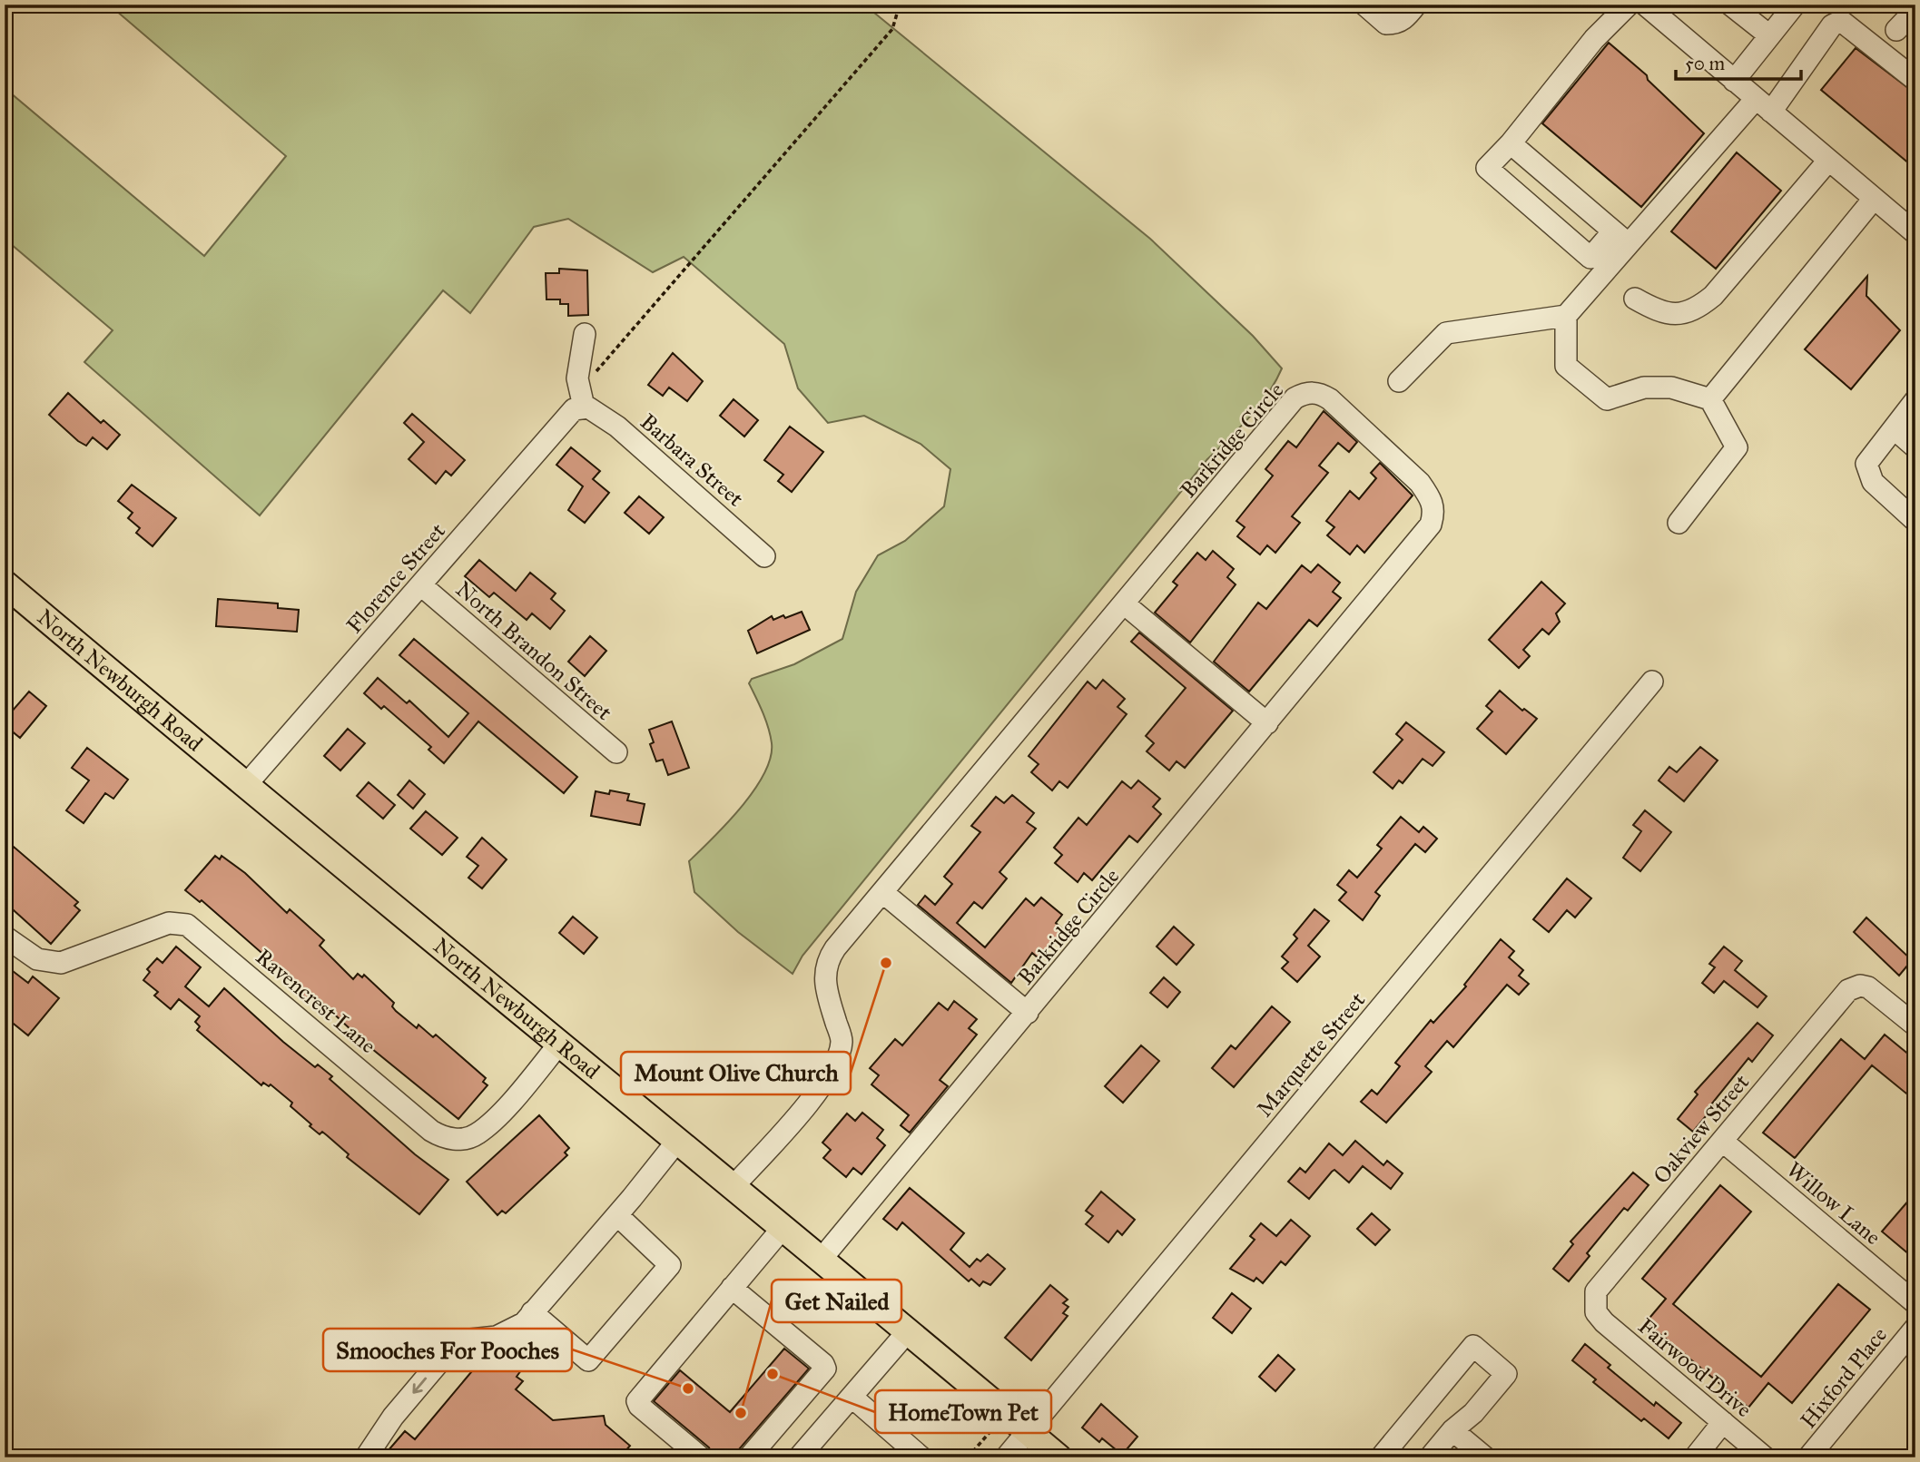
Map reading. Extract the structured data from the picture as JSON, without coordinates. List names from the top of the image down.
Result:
{
  "streets": {
    "main road": ["North Newburgh Road"],
    "street": [
      "Barkridge Circle",
      "Barbara Street",
      "Florence Street",
      "North Brandon Street",
      "Ravencrest Lane",
      "Marquette Street",
      "Oakview Street",
      "Willow Lane",
      "Fairwood Drive",
      "Hixford Place"
    ]
  },
  "crossings": [
    ["Barkridge Circle", "North Newburgh Road"],
    ["Barbara Street", "Florence Street"],
    ["Florence Street", "North Brandon Street"],
    ["Florence Street", "North Newburgh Road"],
    ["North Newburgh Road", "Ravencrest Lane"],
    ["North Newburgh Road", "Marquette Street"],
    ["Oakview Street", "Willow Lane"],
    ["Oakview Street", "Fairwood Drive"]
  ],
  "places": [
    "Mount Olive Church",
    "HomeTown Pet",
    "Smooches For Pooches",
    "Get Nailed"
  ],
  "scale_bar": "50 m"
}
